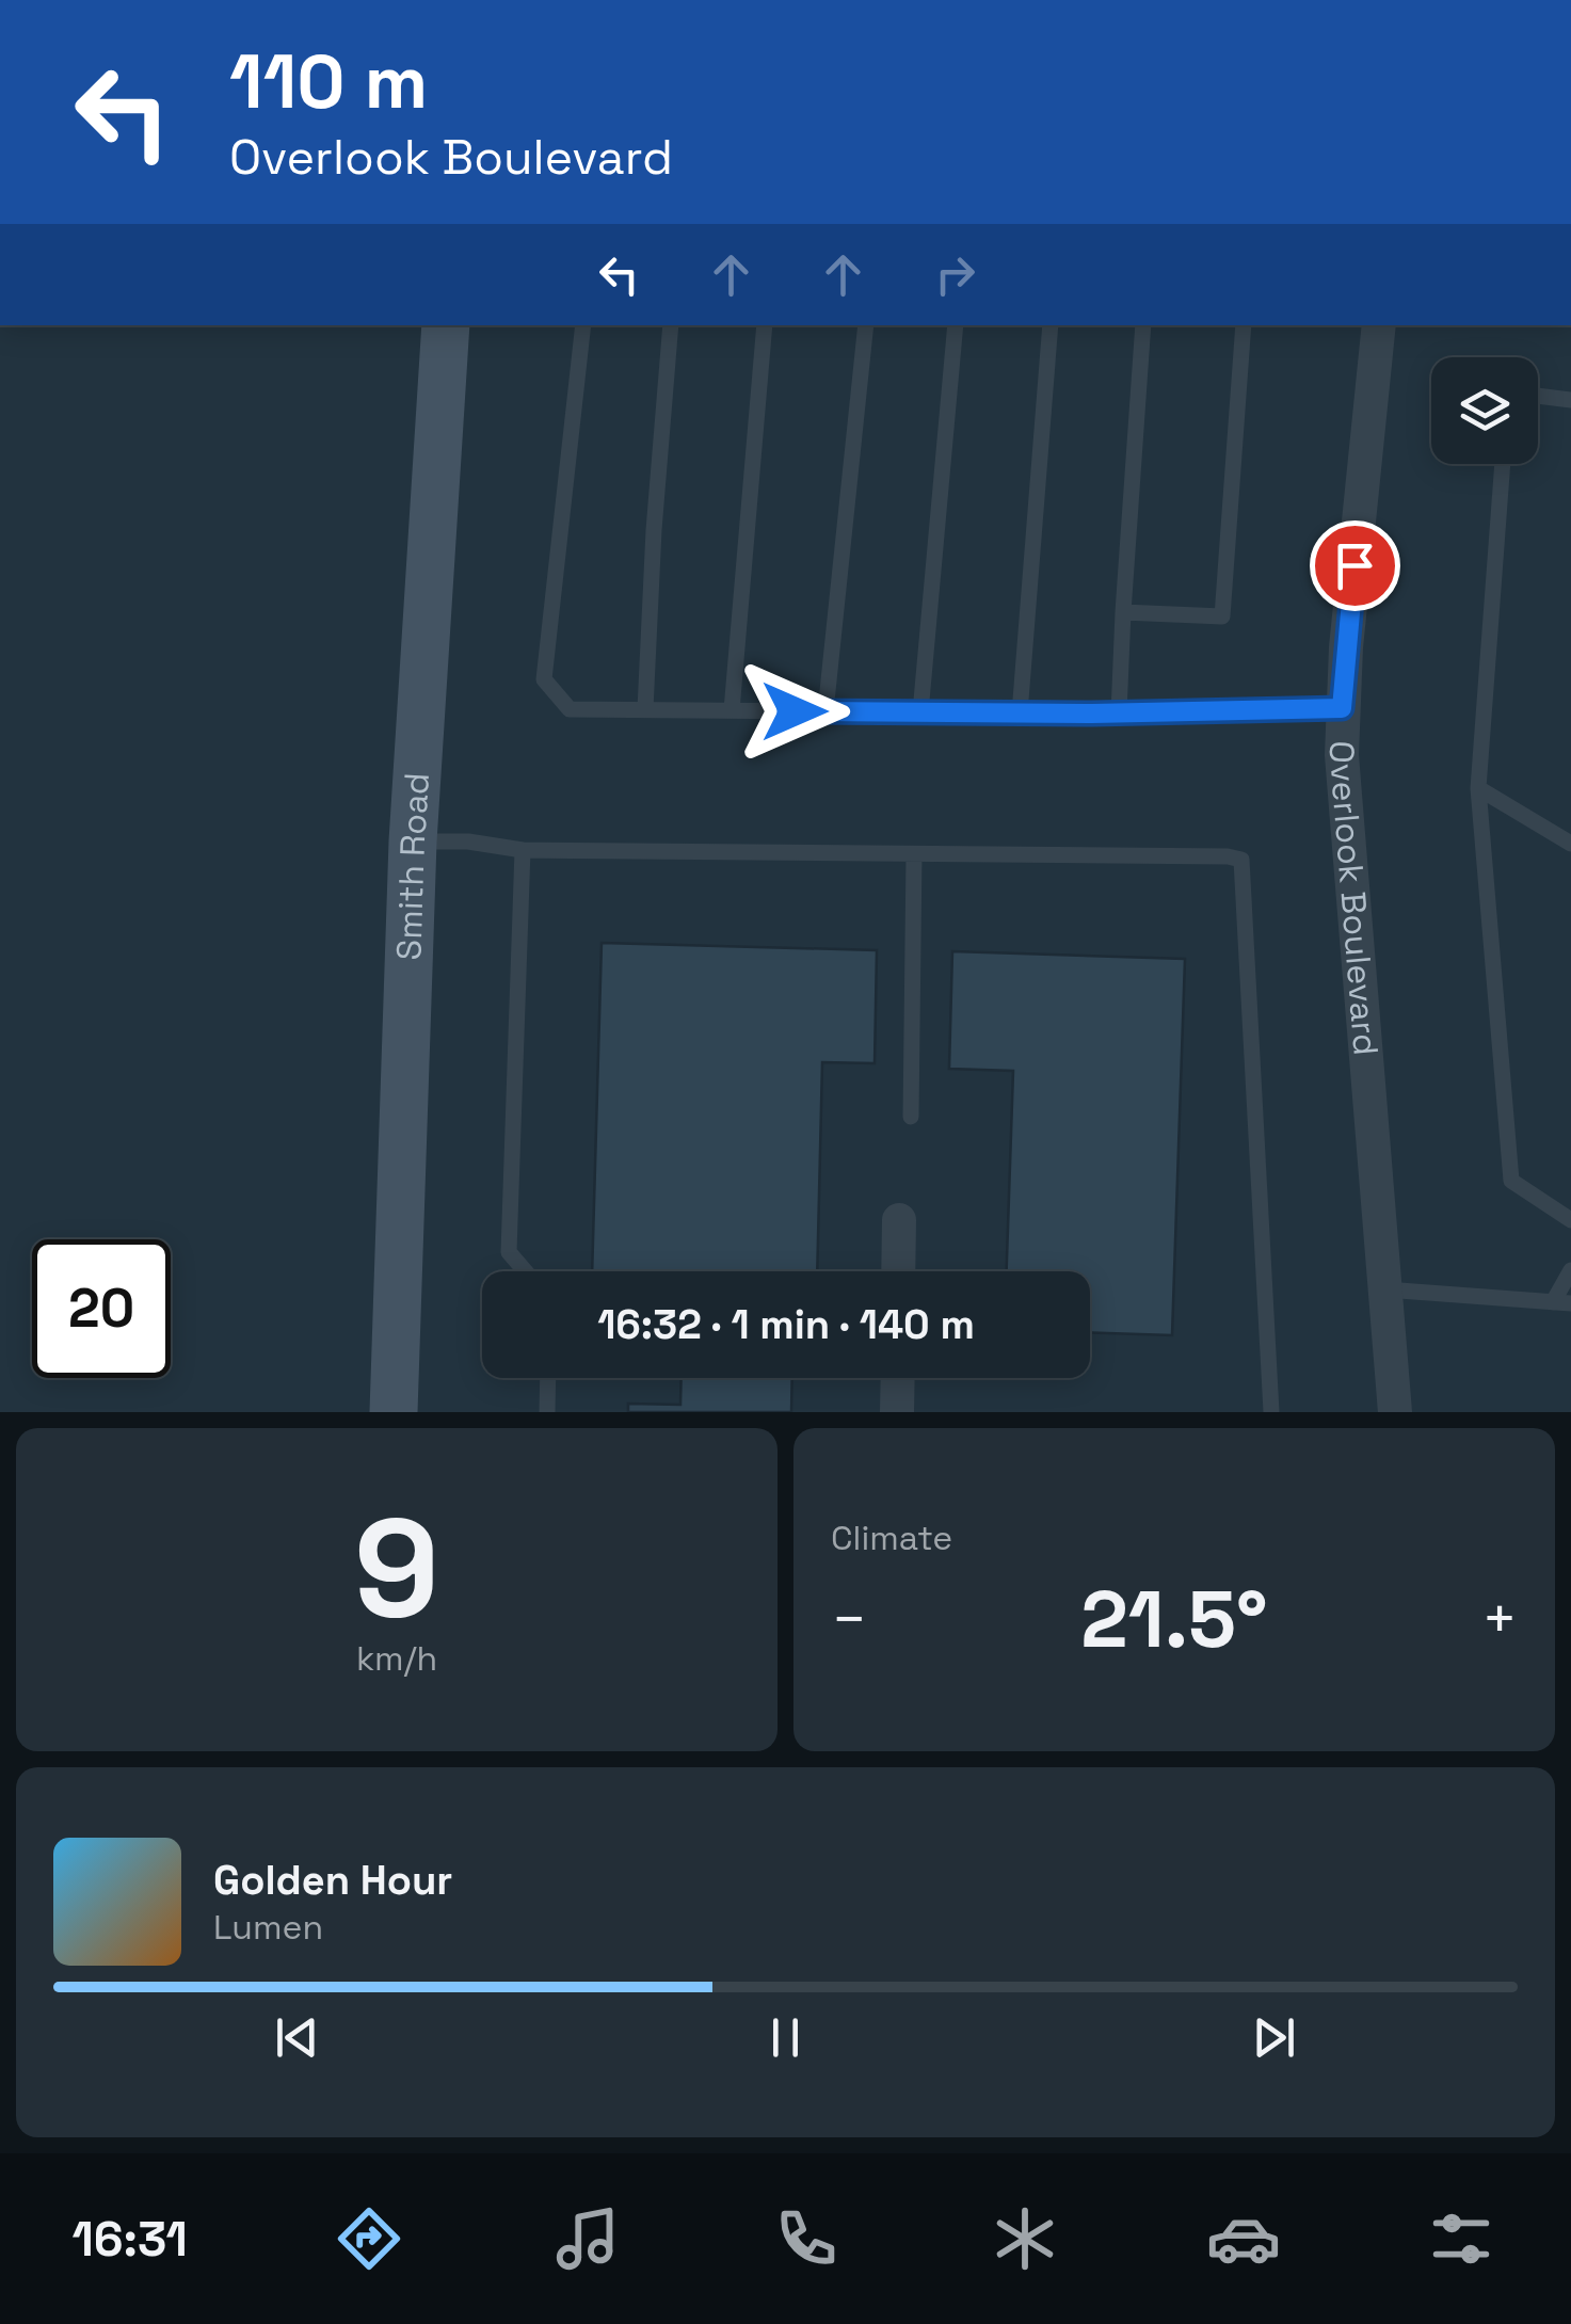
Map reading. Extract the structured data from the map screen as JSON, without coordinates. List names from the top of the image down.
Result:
{
  "streets": {
    "street": ["Smith Road", "Overlook Boulevard"]
  },
  "page": {
    "turn": ["110 m", "Overlook Boulevard"],
    "limit": "20",
    "trip": "16:32 · 1 min · 140 m",
    "tile": [
      ["9", "km/h"],
      "Climate"
    ],
    "heat": ["−", "21.5°", "+"],
    "song": ["Golden Hour", "Lumen"],
    "tabs": "16:31"
  }
}
